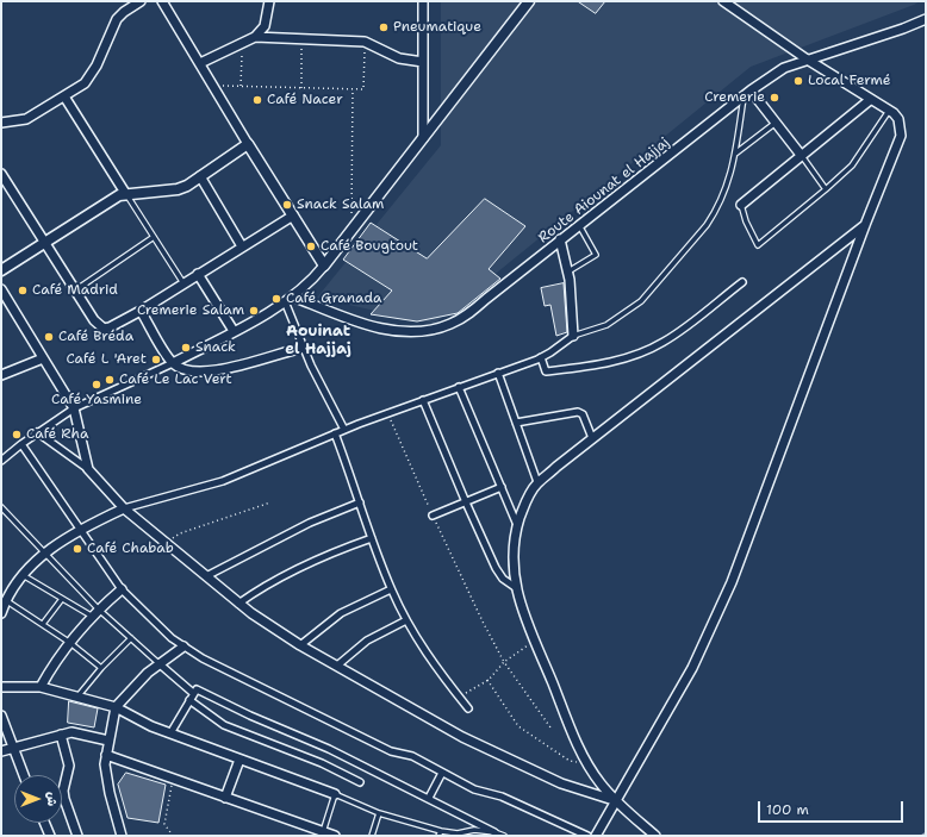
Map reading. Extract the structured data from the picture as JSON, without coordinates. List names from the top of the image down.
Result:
{
  "streets": {
    "street": ["Route Aiounat el Hajjaj"]
  },
  "districts": ["Aouinat el Hajjaj"],
  "places": [
    "Pneumatique",
    "Local Fermé",
    "Cremerie",
    "Café Nacer",
    "Snack Salam",
    "Café Bougtout",
    "Café Madrid",
    "Café Granada",
    "Cremerie Salam",
    "Café Bréda",
    "Snack",
    "Café L 'Aret",
    "Café Le Lac Vert",
    "Café Yasmine",
    "Café Rha",
    "Café Chabab"
  ],
  "scale_bar": "100 m",
  "north": "right"
}
